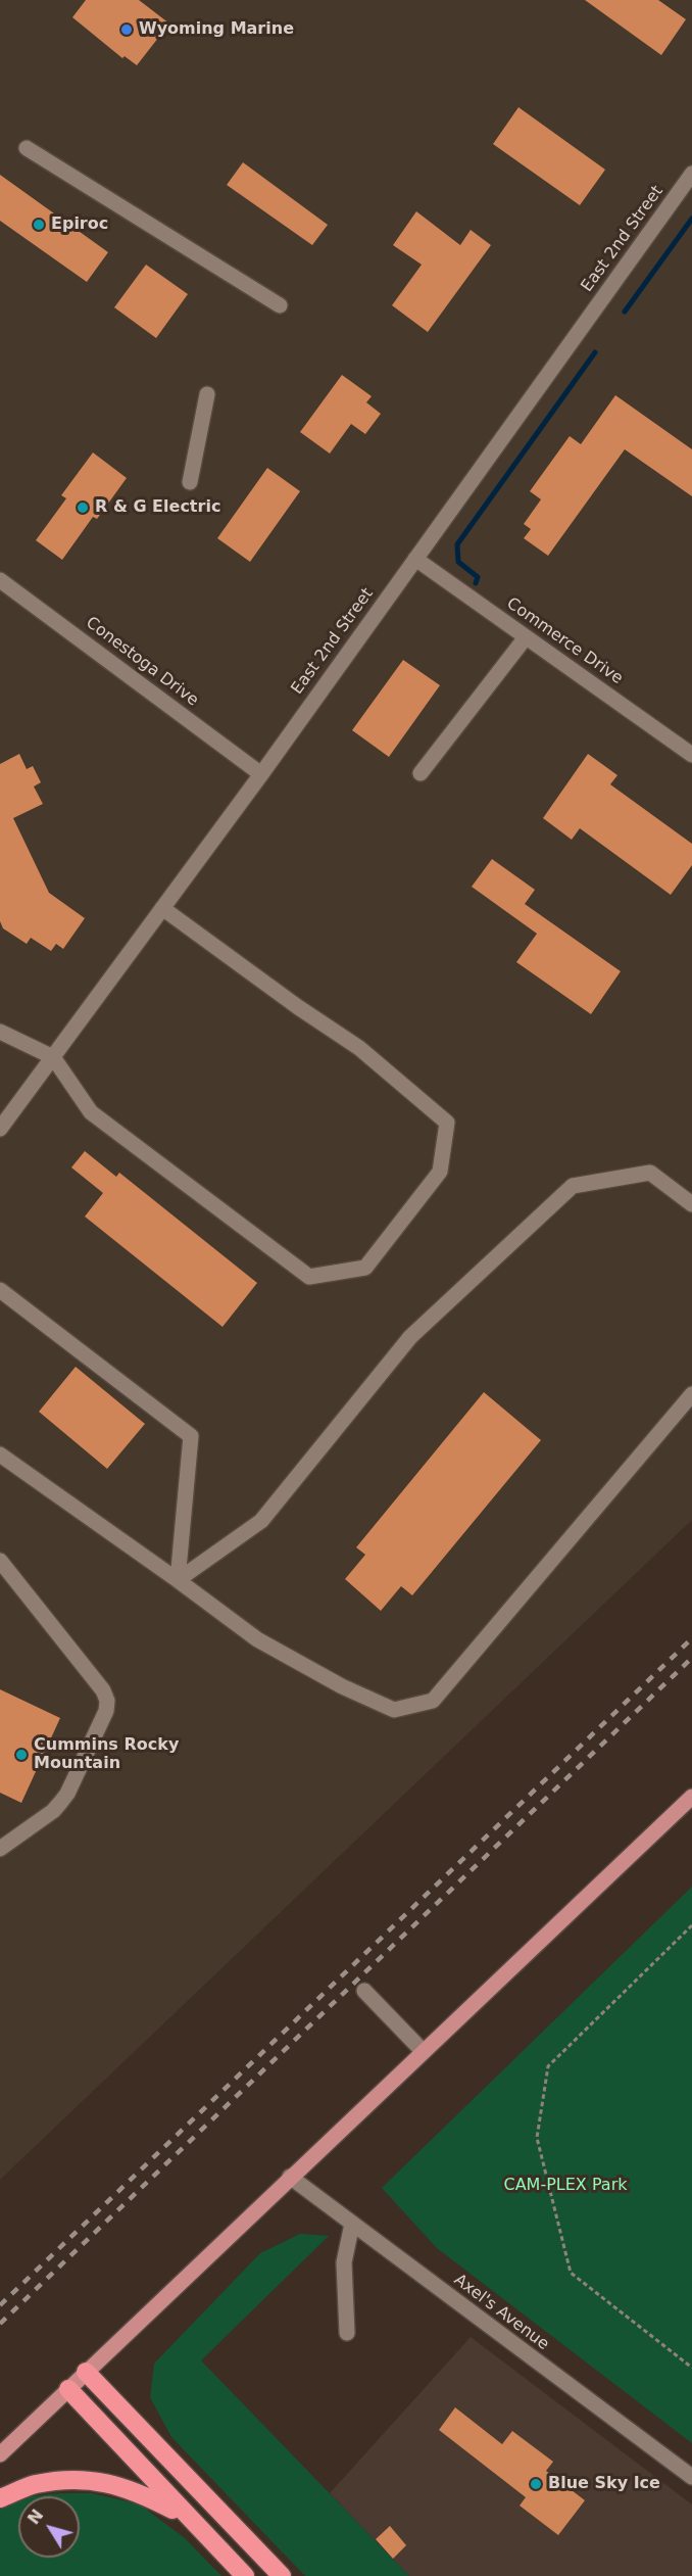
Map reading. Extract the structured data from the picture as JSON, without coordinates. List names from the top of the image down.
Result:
{
  "streets": {
    "street": [
      "East 2nd Street",
      "Commerce Drive",
      "Conestoga Drive",
      "Axel's Avenue"
    ]
  },
  "crossings": [
    ["East 2nd Street", "Commerce Drive"],
    ["East 2nd Street", "Conestoga Drive"]
  ],
  "parks": ["CAM-PLEX Park"],
  "places": [
    "Wyoming Marine",
    "Epiroc",
    "R & G Electric",
    "Cummins Rocky Mountain",
    "Blue Sky Ice"
  ],
  "north": "top left"
}
